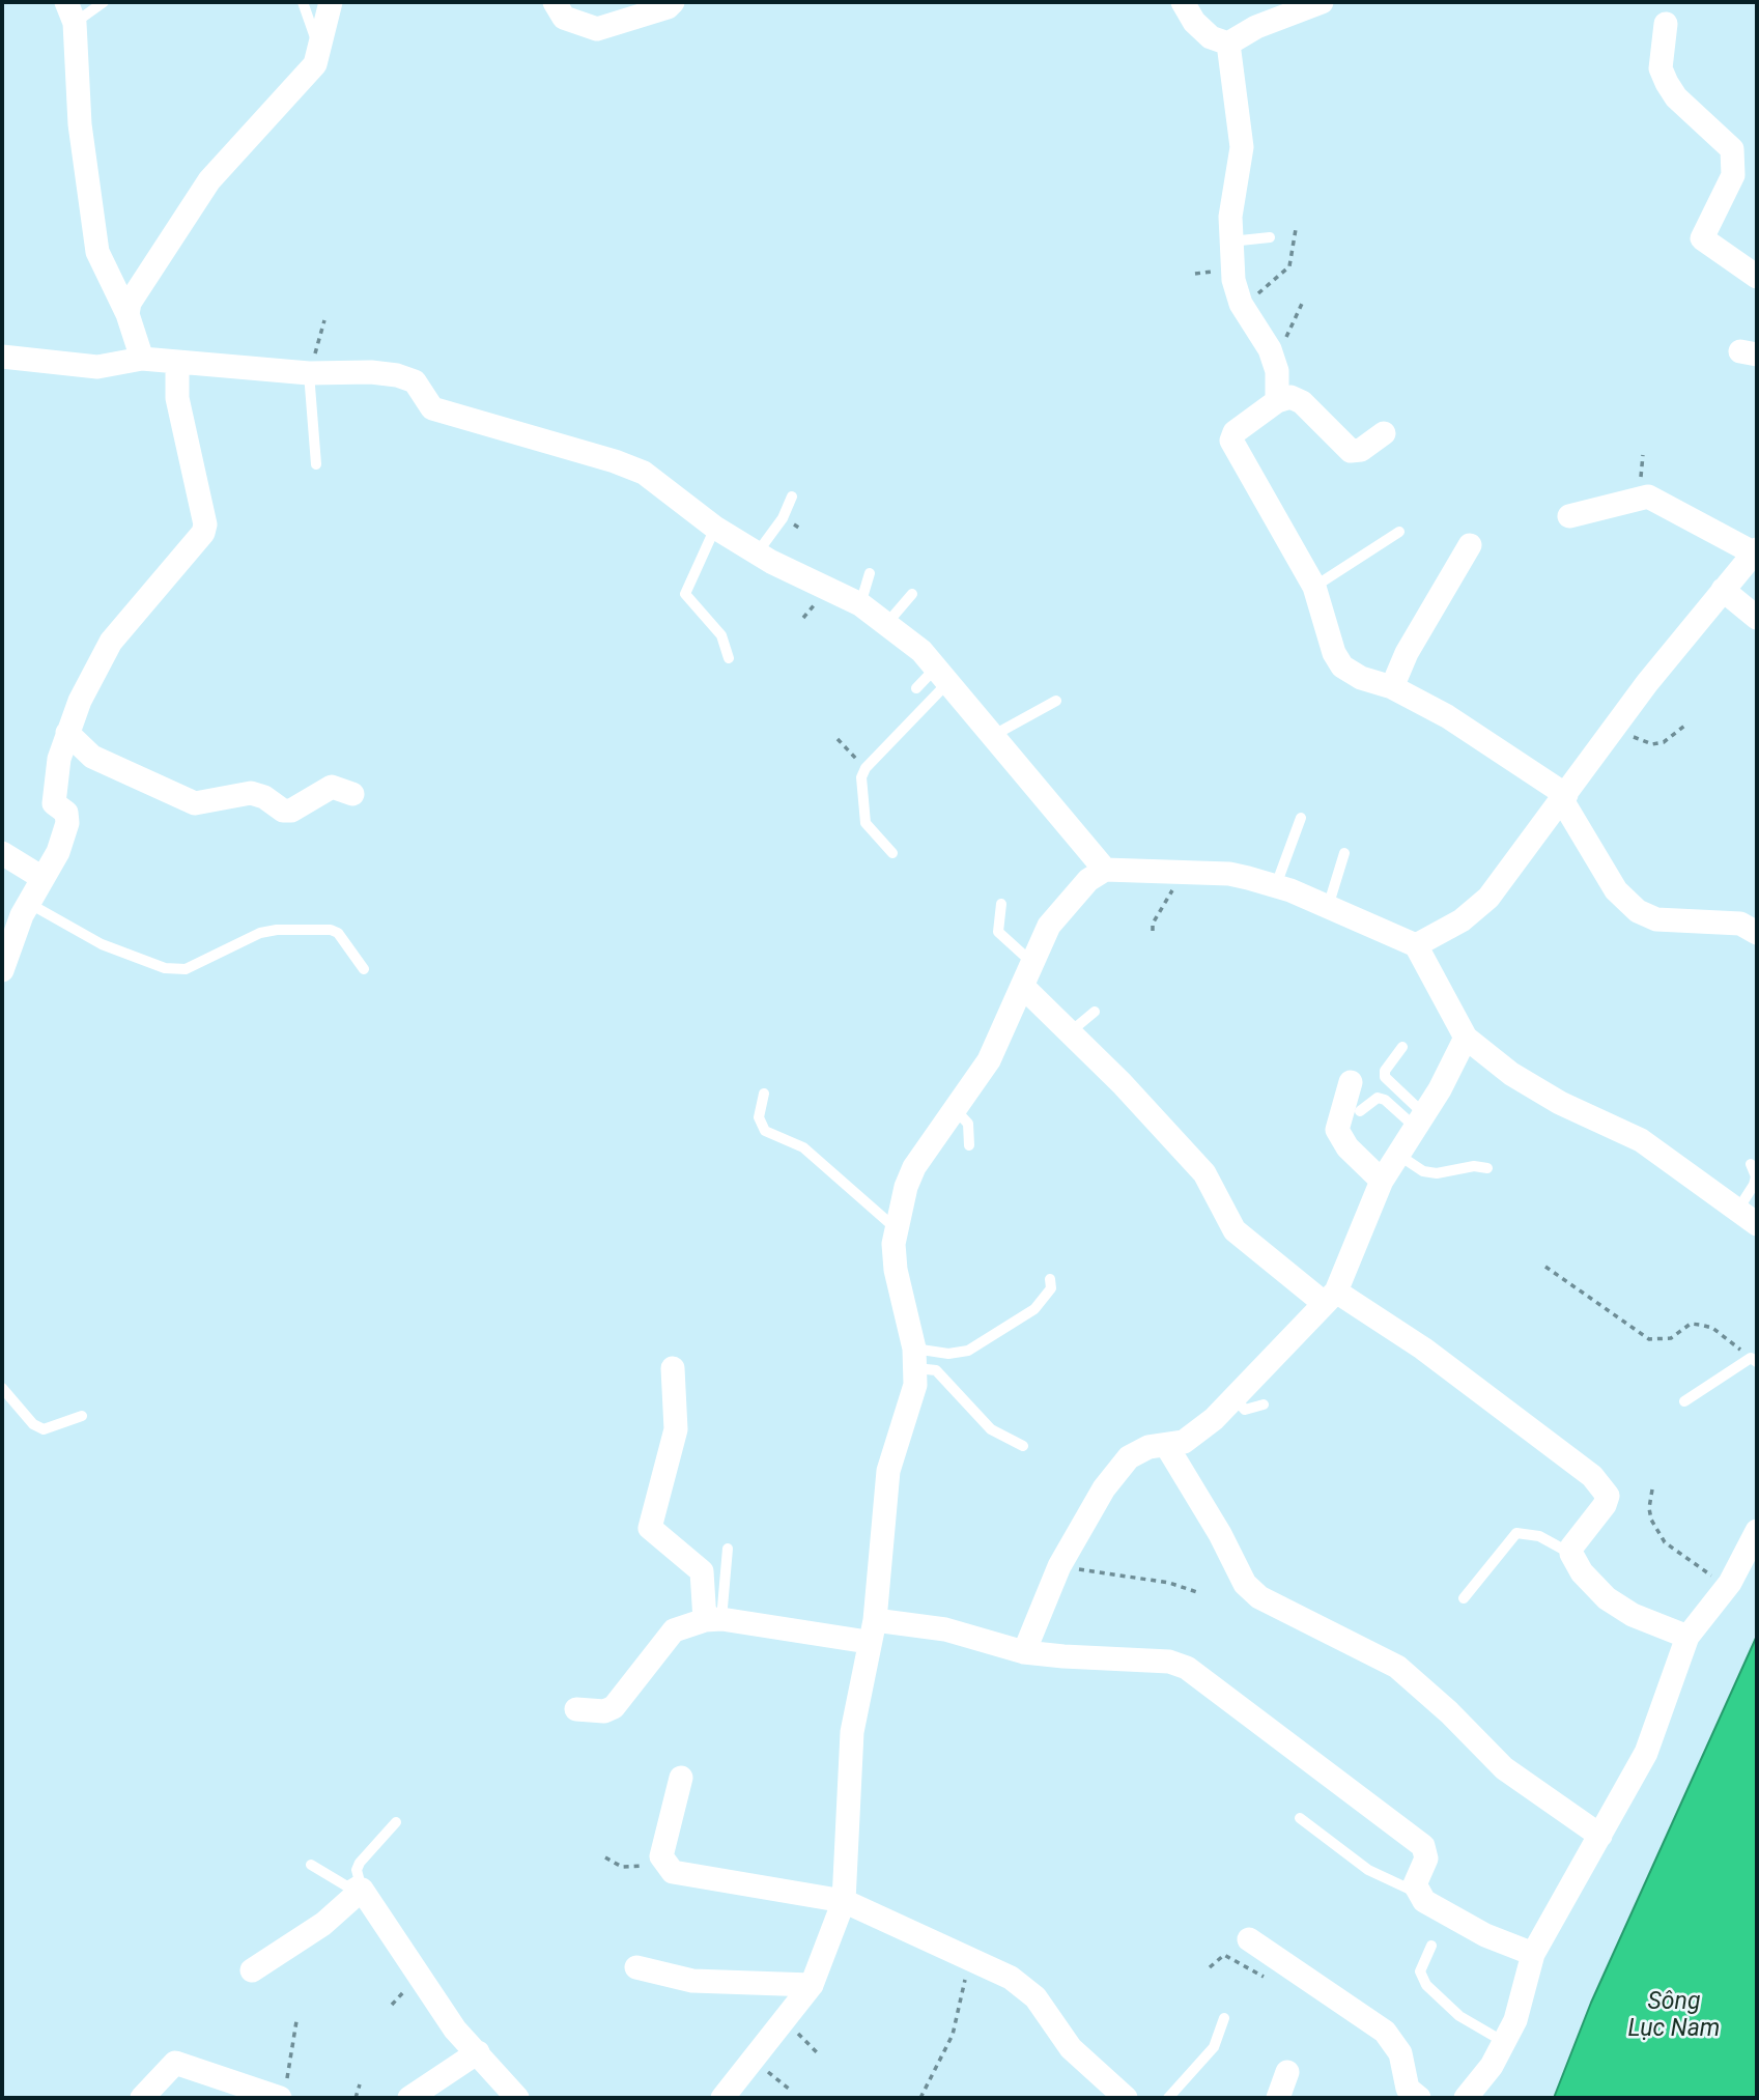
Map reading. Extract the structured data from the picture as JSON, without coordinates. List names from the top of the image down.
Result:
{
  "water": ["Sông Lục Nam"]
}
